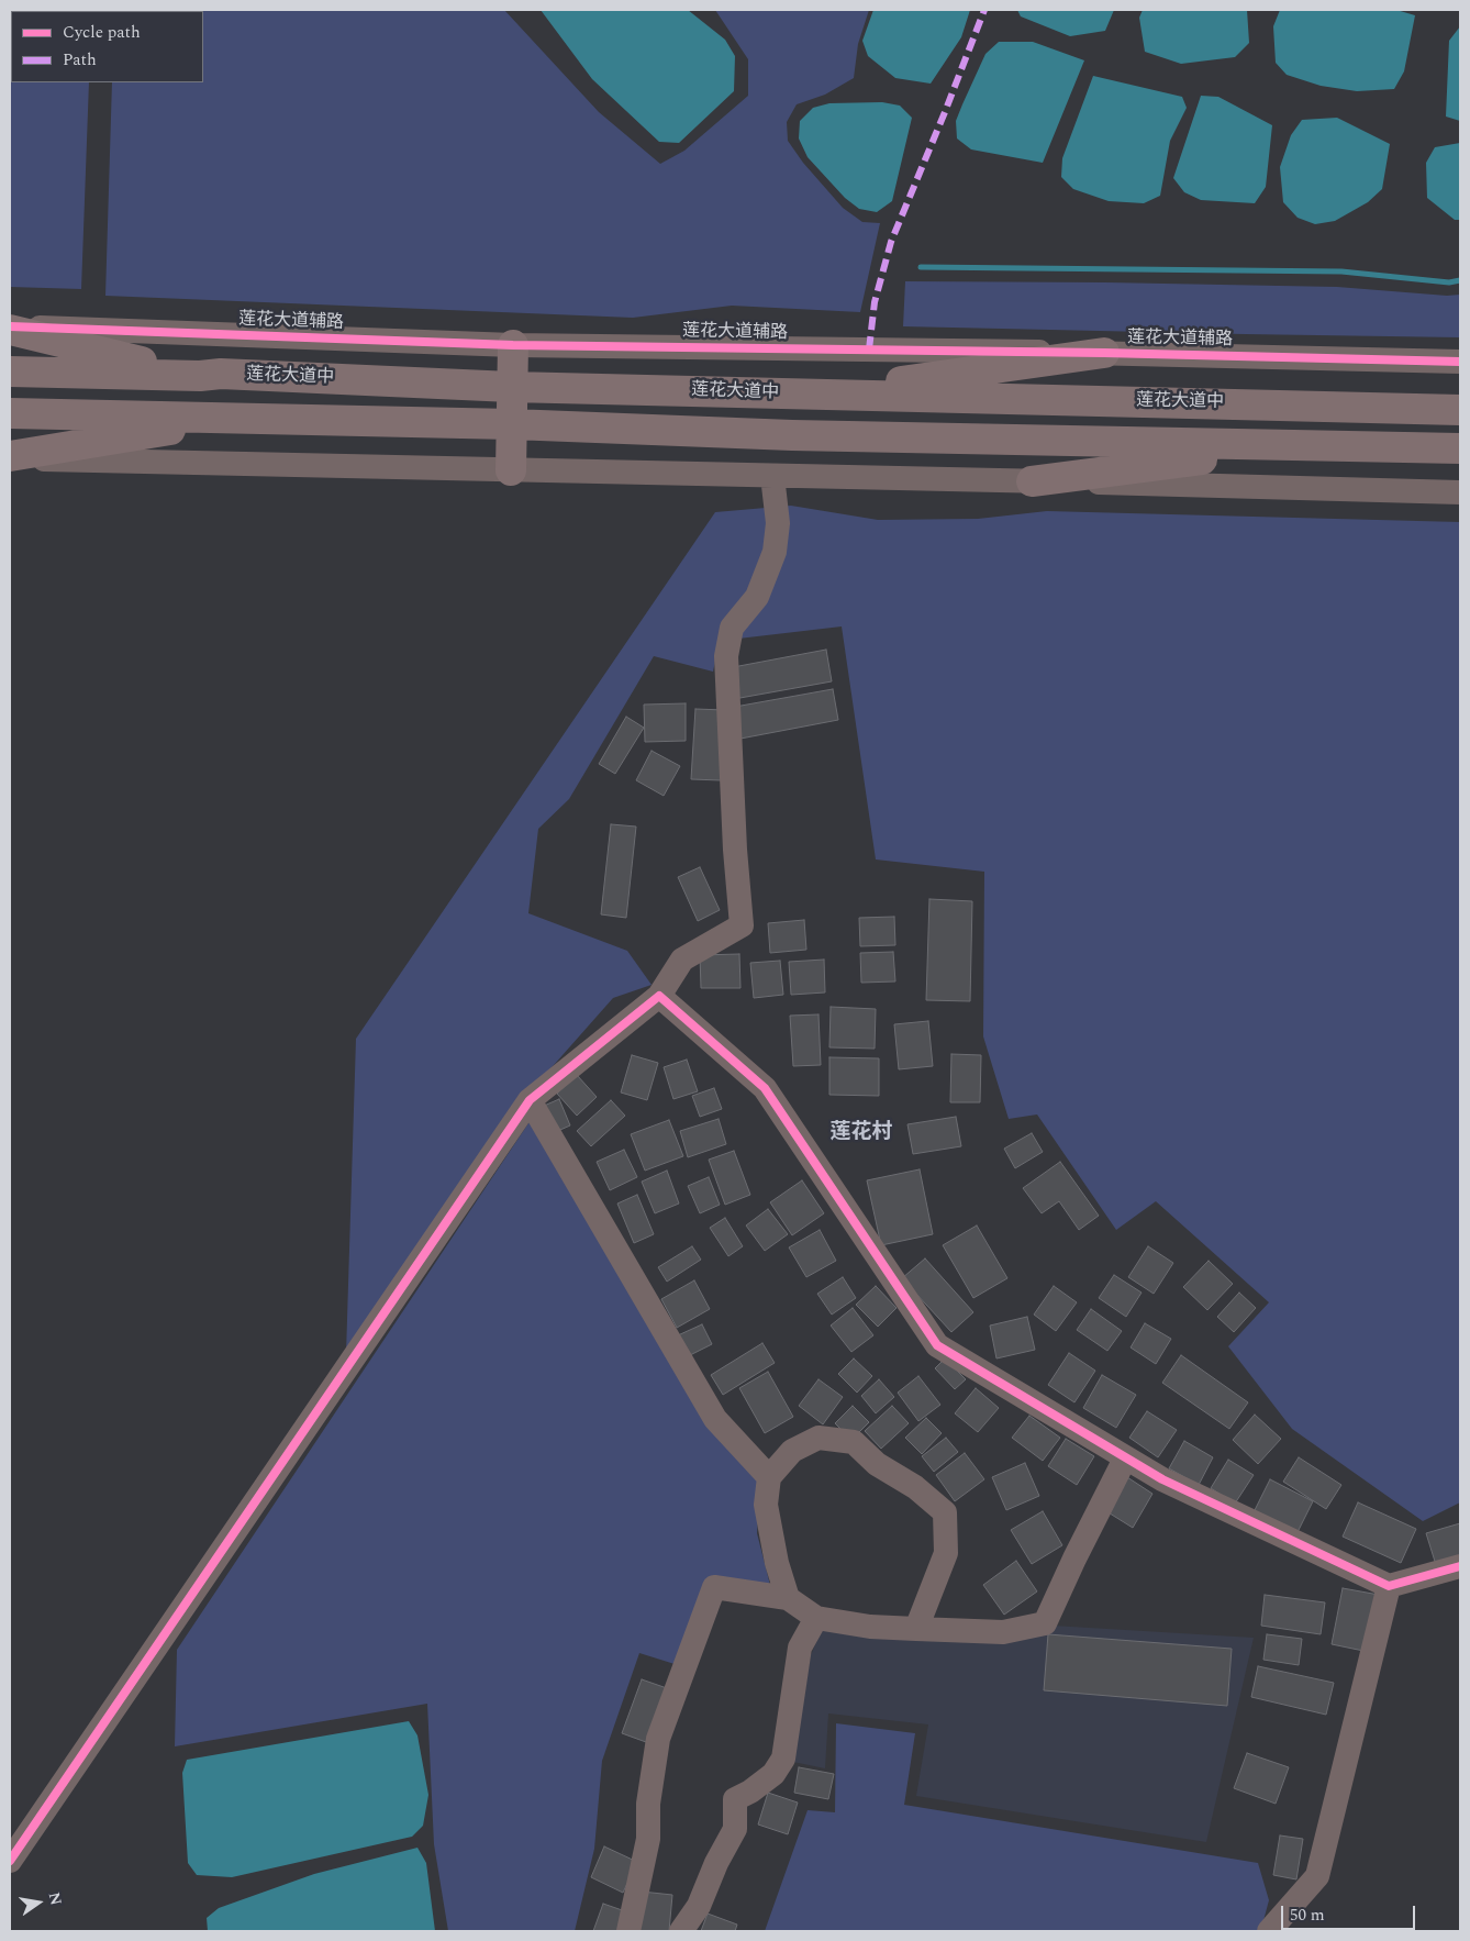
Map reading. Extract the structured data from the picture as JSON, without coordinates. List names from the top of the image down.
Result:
{
  "streets": {
    "main road": ["莲花大道中"],
    "street": ["莲花大道辅路"]
  },
  "districts": ["莲花村"],
  "legend": ["Cycle path", "Path"],
  "scale_bar": "50 m",
  "north": "right"
}
